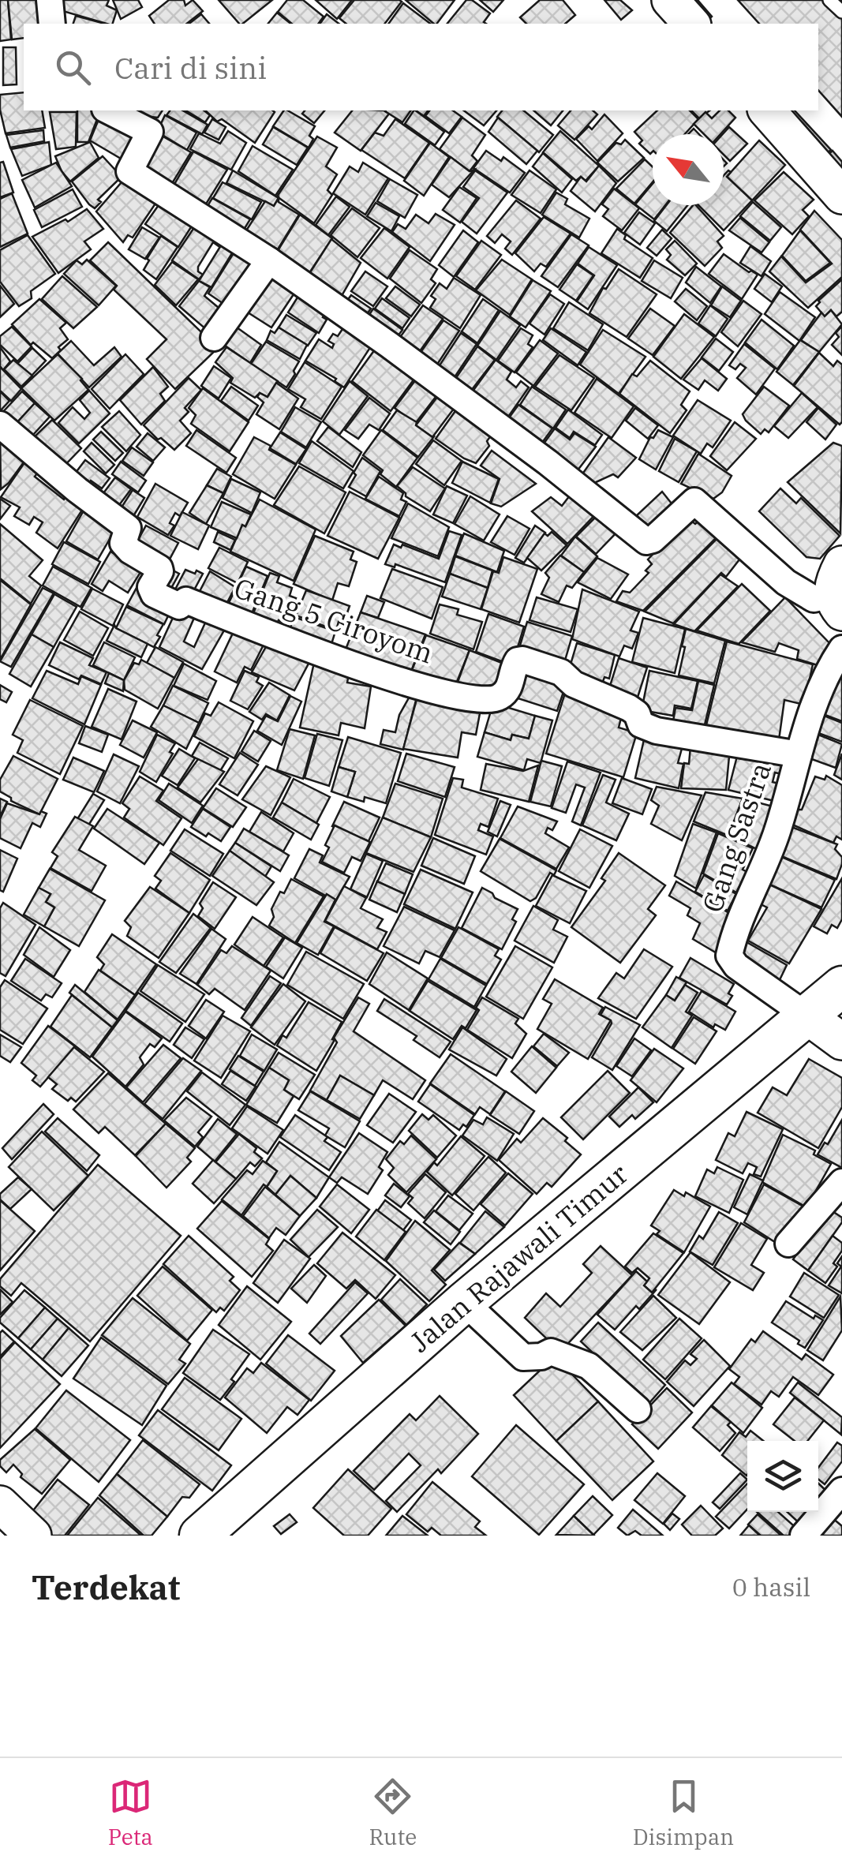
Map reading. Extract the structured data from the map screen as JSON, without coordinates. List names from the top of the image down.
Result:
{
  "streets": {
    "main road": ["Jalan Rajawali Timur"],
    "street": ["Gang 5 Ciroyom", "Gang Sastra"]
  },
  "crossings": [
    ["Gang 5 Ciroyom", "Gang Sastra"],
    ["Gang Sastra", "Jalan Rajawali Timur"]
  ],
  "north": "top left",
  "page": {
    "search": "Cari di sini",
    "heading": ["Terdekat", "0 hasil"],
    "nav": ["Peta", "Rute", "Disimpan"]
  }
}
